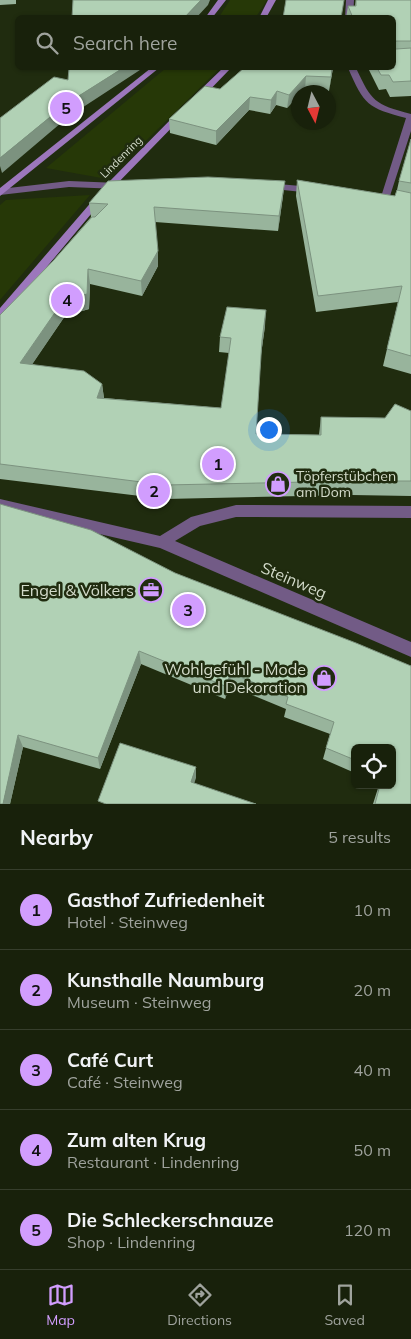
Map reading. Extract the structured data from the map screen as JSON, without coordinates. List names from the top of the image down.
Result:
{
  "streets": {
    "main road": ["Lindenring"],
    "street": ["Steinweg"]
  },
  "places": {
    "shop": ["Töpferstübchen am Dom", "Wohlgefühl - Mode und Dekoration"],
    "office": ["Engel & Völkers"]
  },
  "north": "bottom",
  "page": {
    "search": "Search here",
    "pins": [
      "5",
      "4",
      "1",
      "2",
      "3"
    ],
    "heading": ["Nearby", "5 results"],
    "list": [
      {
        "mark": "1",
        "name": "Gasthof Zufriedenheit",
        "note": "Hotel · Steinweg",
        "value": "10 m"
      },
      {
        "mark": "2",
        "name": "Kunsthalle Naumburg",
        "note": "Museum · Steinweg",
        "value": "20 m"
      },
      {
        "mark": "3",
        "name": "Café Curt",
        "note": "Café · Steinweg",
        "value": "40 m"
      },
      {
        "mark": "4",
        "name": "Zum alten Krug",
        "note": "Restaurant · Lindenring",
        "value": "50 m"
      },
      {
        "mark": "5",
        "name": "Die Schleckerschnauze",
        "note": "Shop · Lindenring",
        "value": "120 m"
      }
    ],
    "nav": ["Map", "Directions", "Saved"]
  }
}
